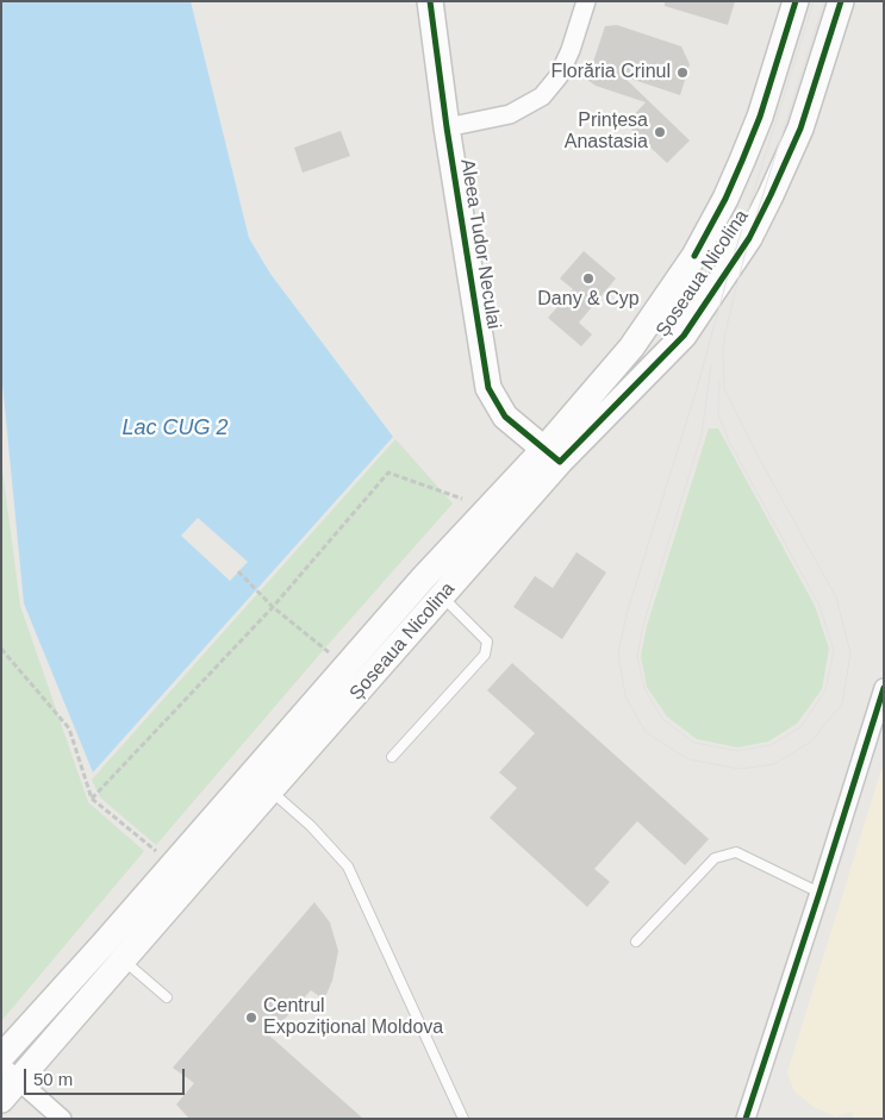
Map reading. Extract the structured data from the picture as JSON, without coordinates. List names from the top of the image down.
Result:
{
  "streets": {
    "main road": ["Aleea Tudor Neculai", "Șoseaua Nicolina"]
  },
  "crossings": [
    ["Aleea Tudor Neculai", "Șoseaua Nicolina"]
  ],
  "water": ["Lac CUG 2"],
  "places": [
    "Florăria Crinul",
    "Prințesa Anastasia",
    "Dany & Cyp",
    "Centrul Expozițional Moldova"
  ],
  "scale_bar": "50 m"
}
